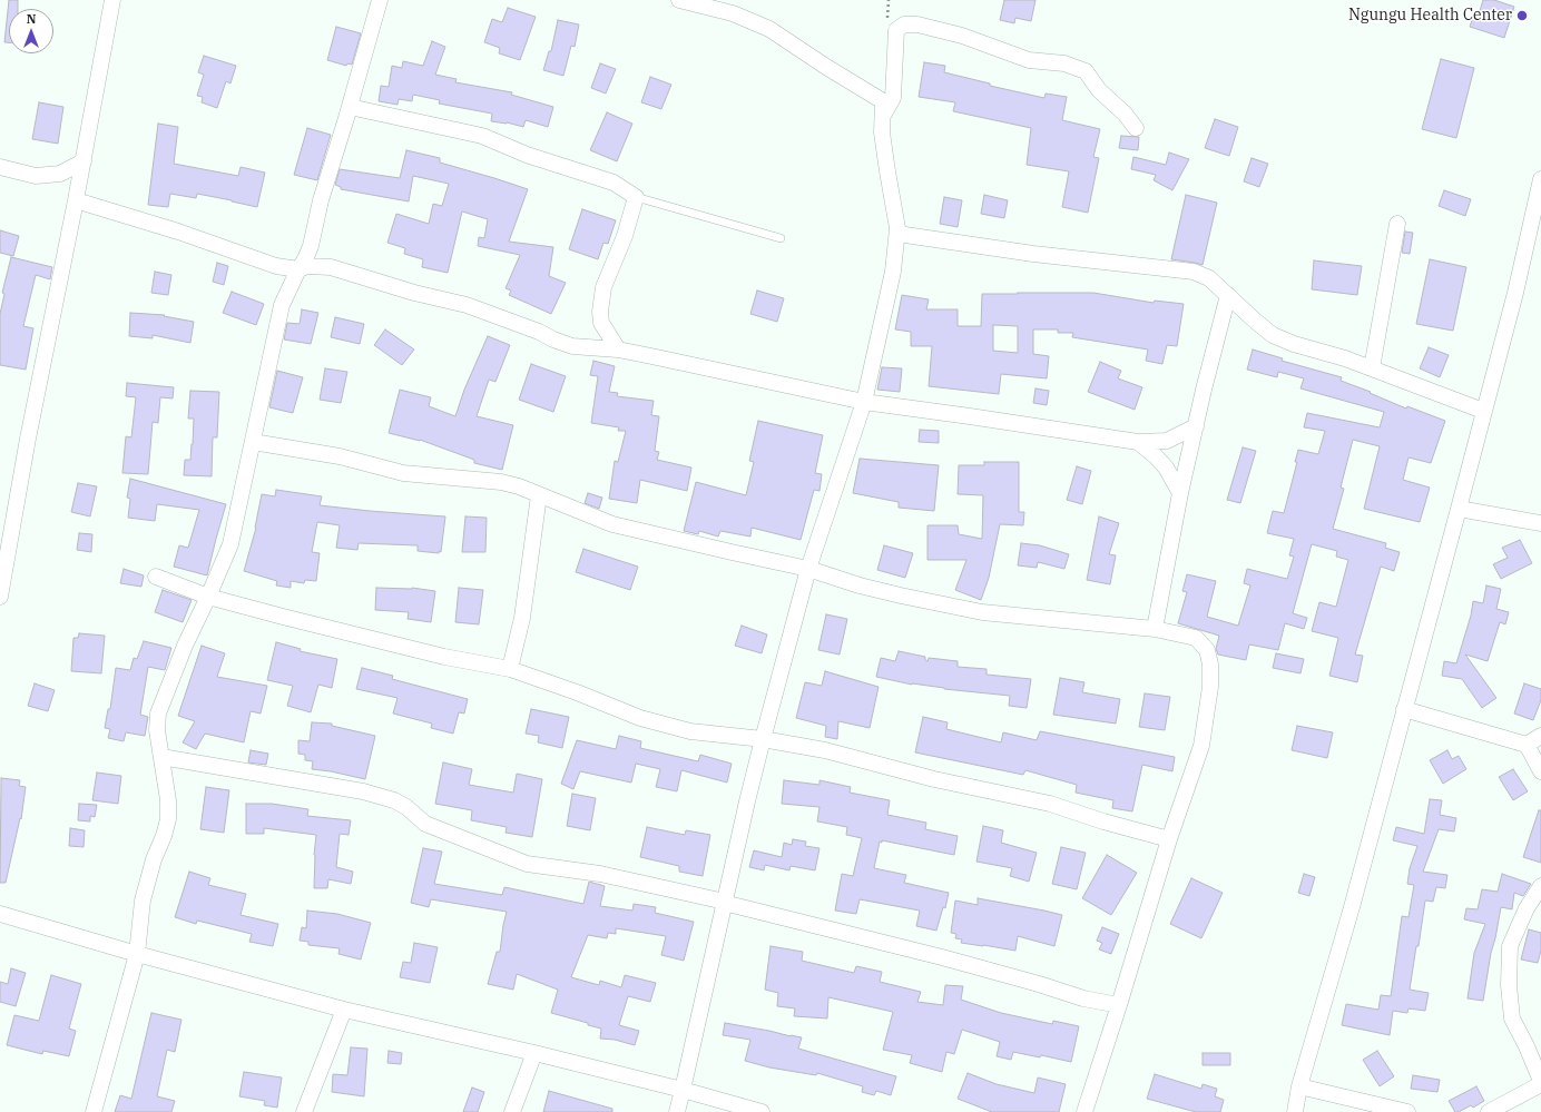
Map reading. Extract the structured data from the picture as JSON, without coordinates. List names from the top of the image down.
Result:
{
  "places": ["Ngungu Health Center"],
  "north": "top"
}
